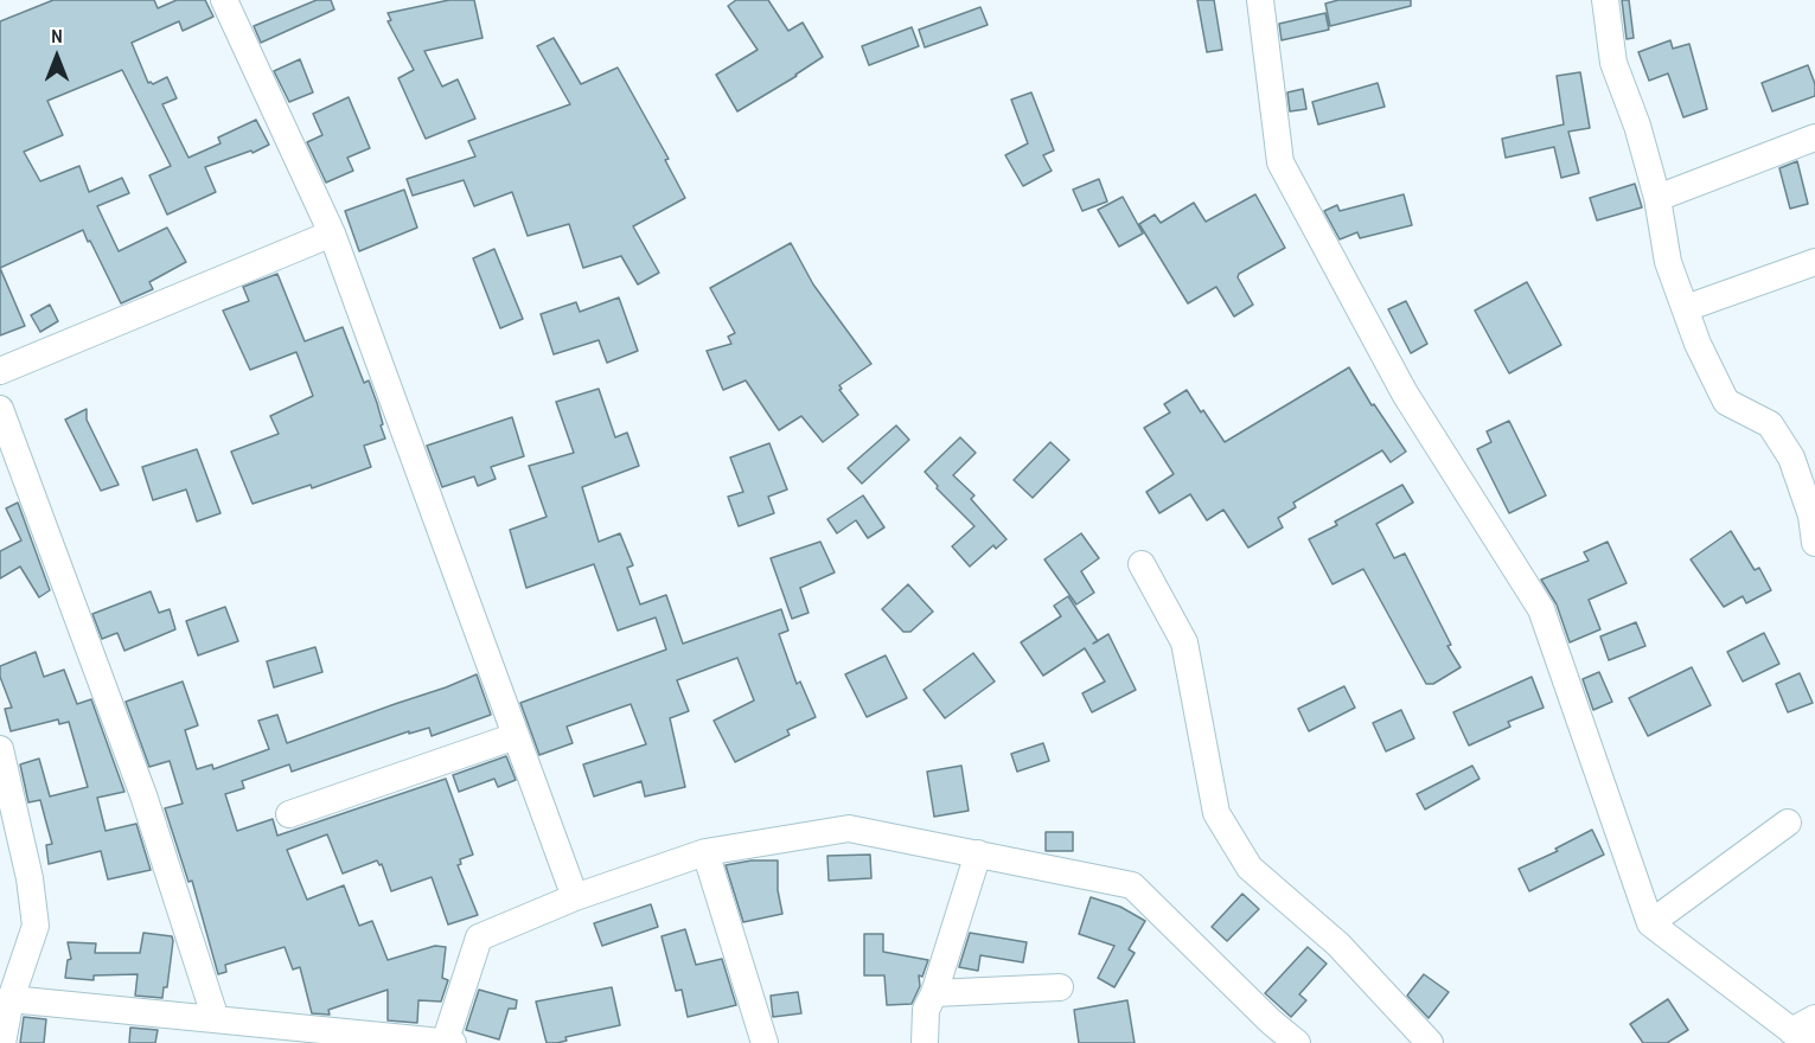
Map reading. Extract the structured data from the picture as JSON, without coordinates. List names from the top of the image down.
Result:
{
  "north": "top"
}
